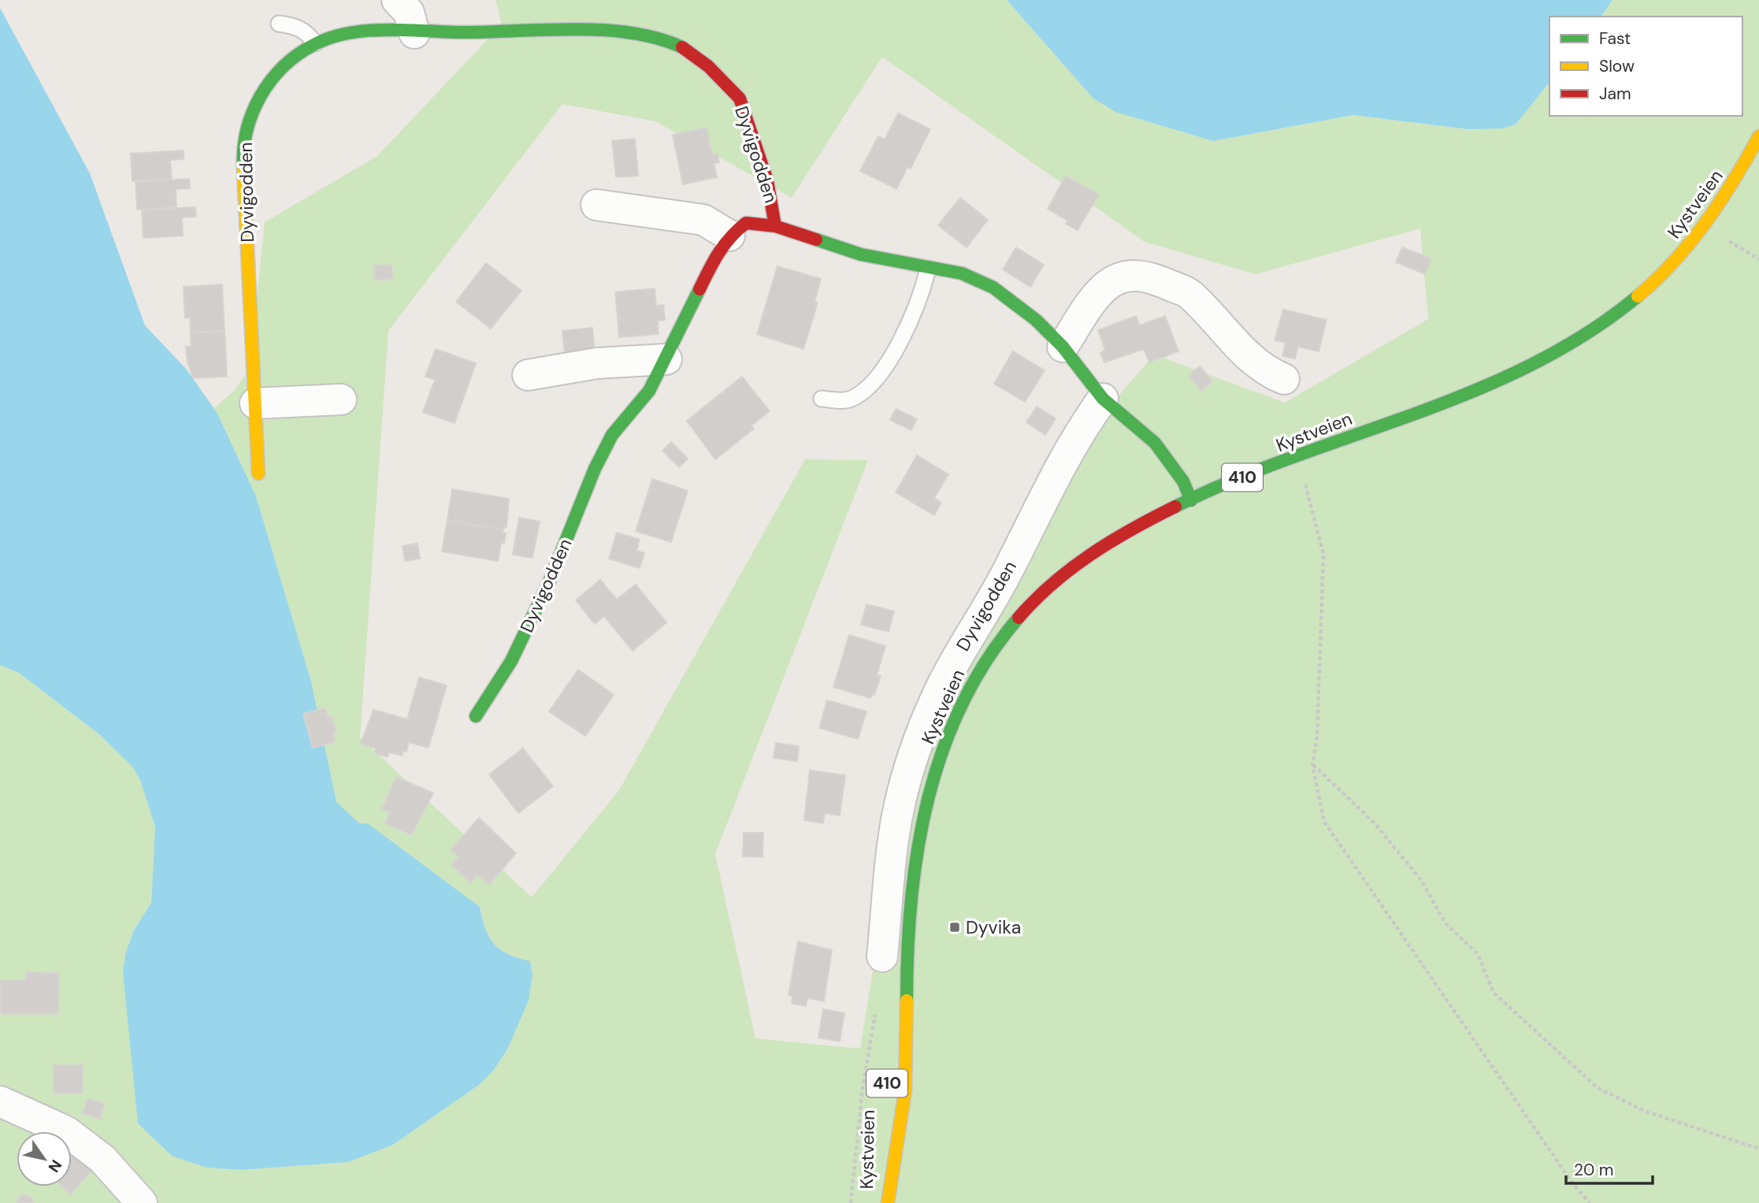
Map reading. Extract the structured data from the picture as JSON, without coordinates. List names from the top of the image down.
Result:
{
  "streets": {
    "street": ["Dyvigodden", "Kystveien", "410"]
  },
  "crossings": [
    ["Dyvigodden", "Kystveien"]
  ],
  "places": {
    "transit": ["Dyvika"]
  },
  "legend": ["Fast", "Slow", "Jam"],
  "scale_bar": "20 m",
  "north": "bottom right"
}
